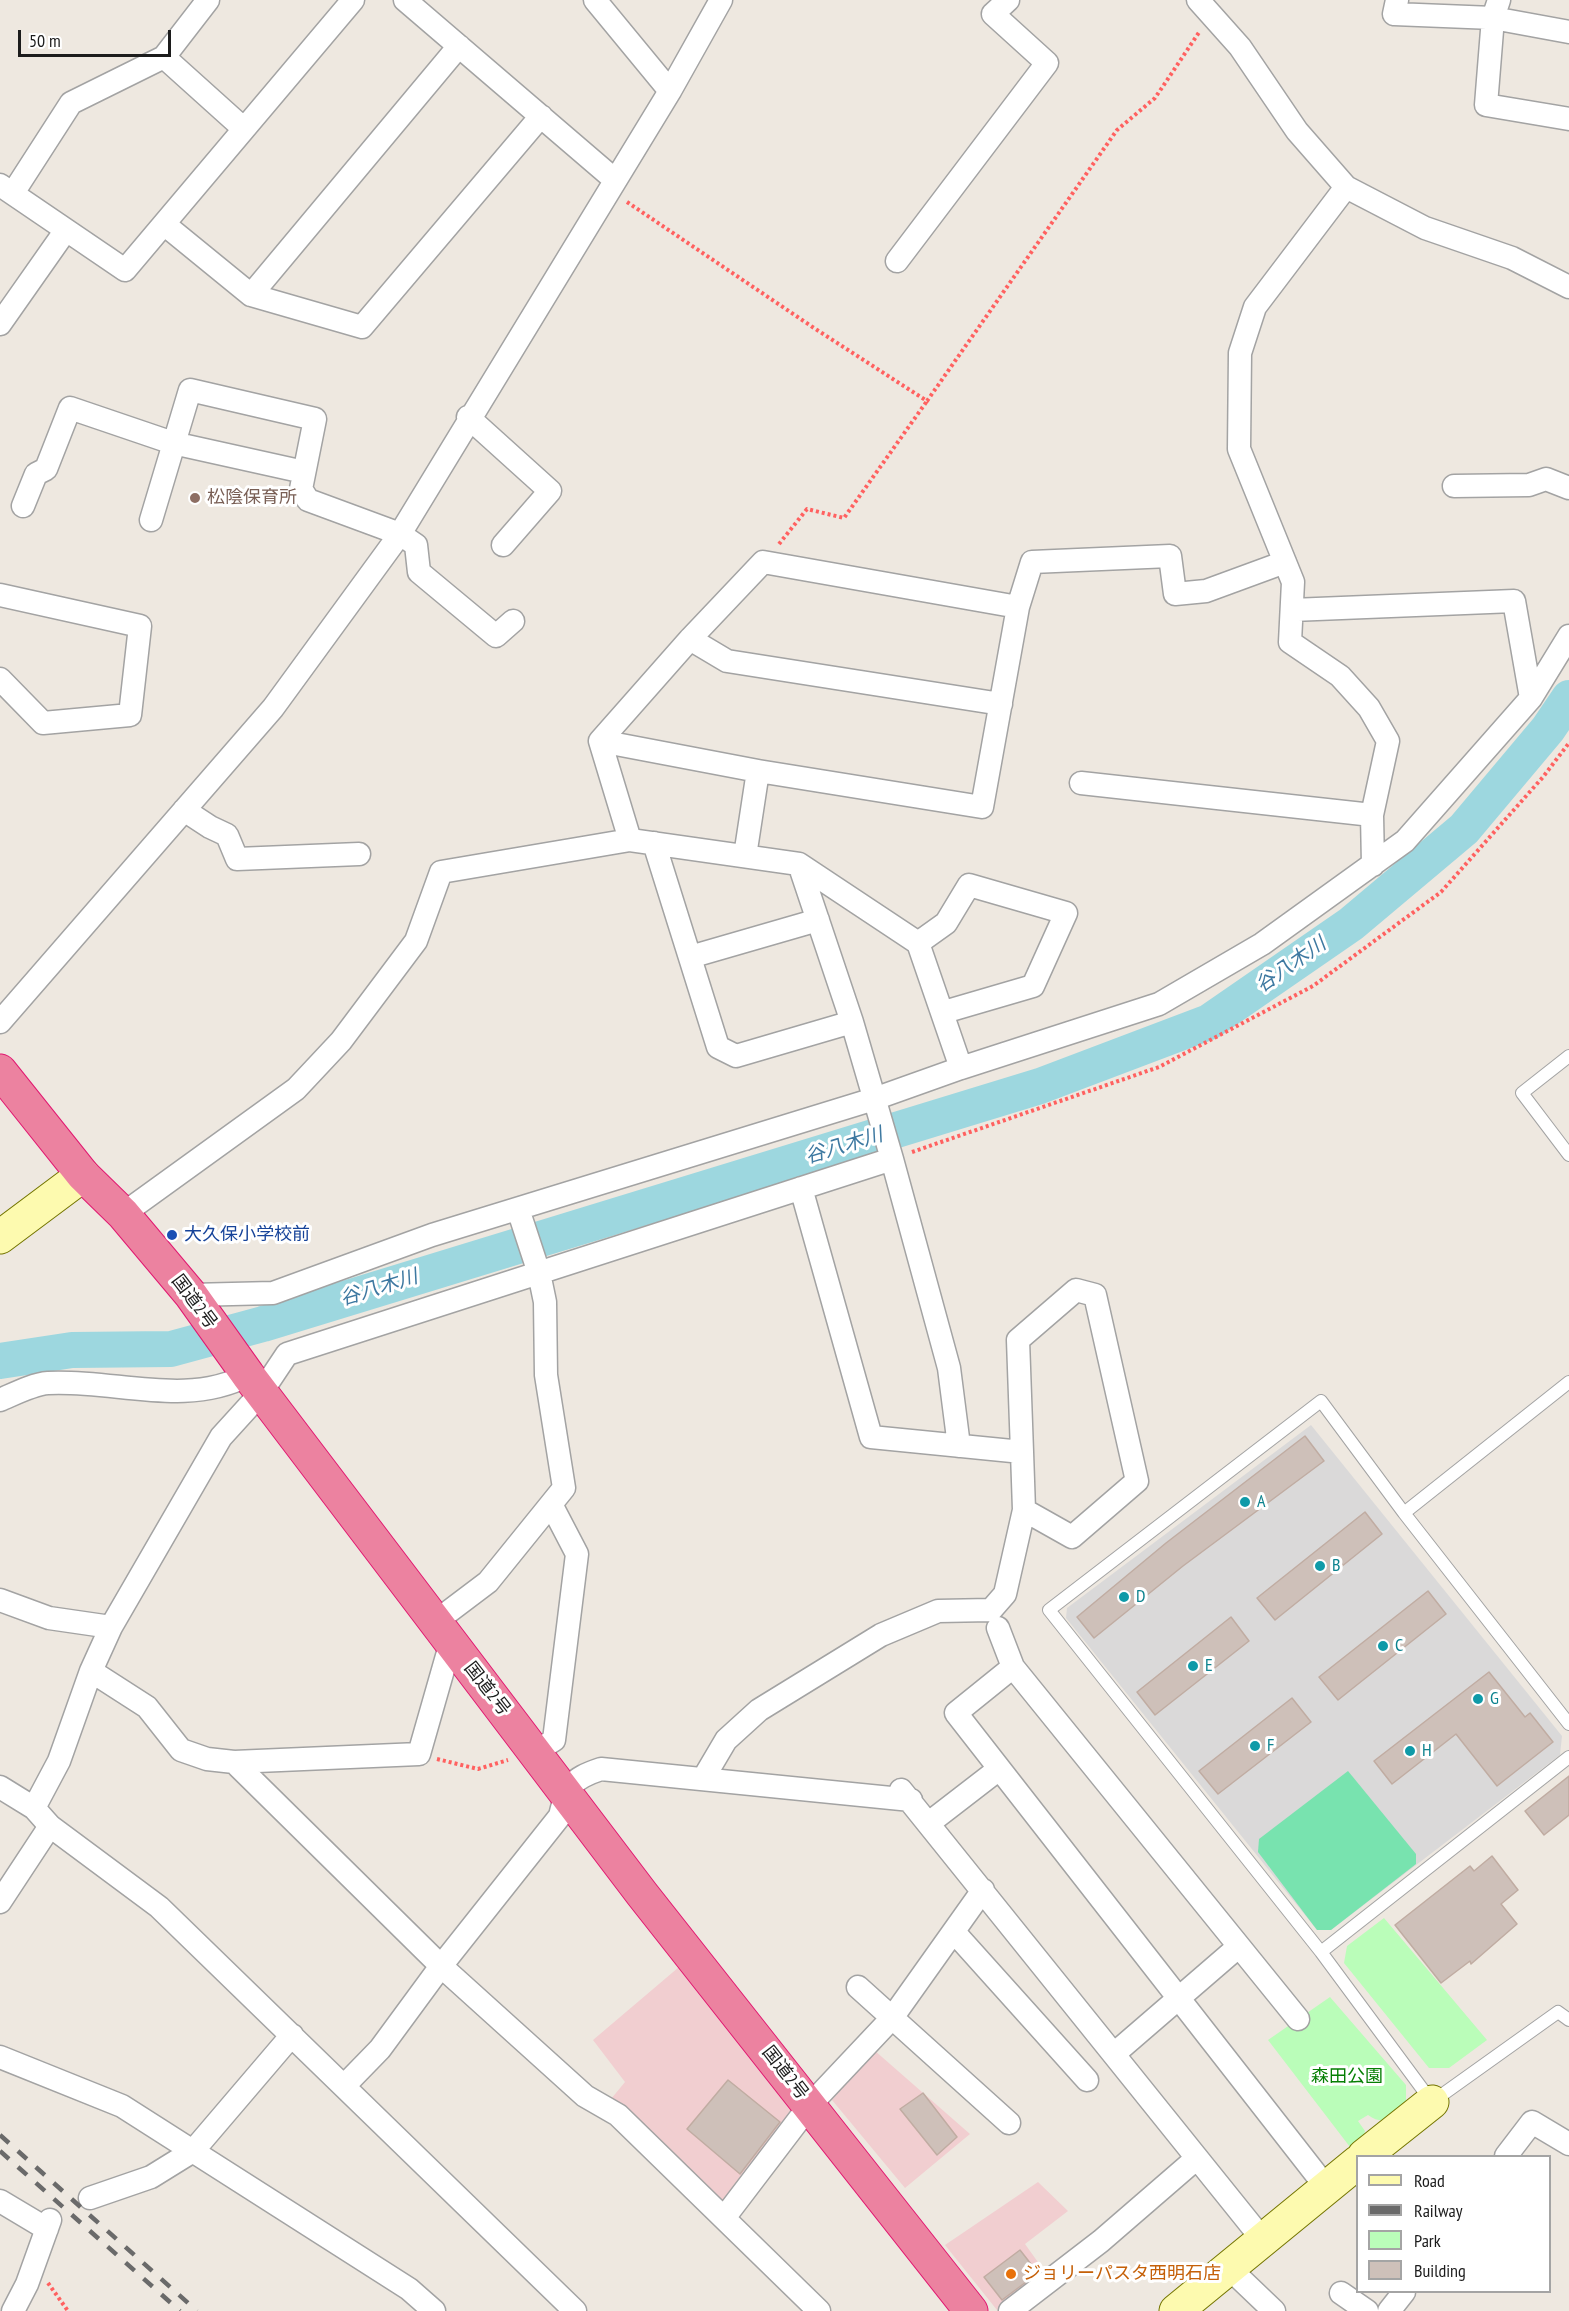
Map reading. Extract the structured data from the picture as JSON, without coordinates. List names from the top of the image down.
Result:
{
  "streets": {
    "highway": ["国道2号"]
  },
  "water": ["谷八木川"],
  "parks": ["森田公園"],
  "places": [
    "松陰保育所",
    "大久保小学校前",
    "A",
    "B",
    "D",
    "C",
    "E",
    "G",
    "F",
    "H",
    "ジョリーパスタ西明石店"
  ],
  "legend": [
    "Road",
    "Railway",
    "Park",
    "Building"
  ],
  "scale_bar": "50 m"
}
